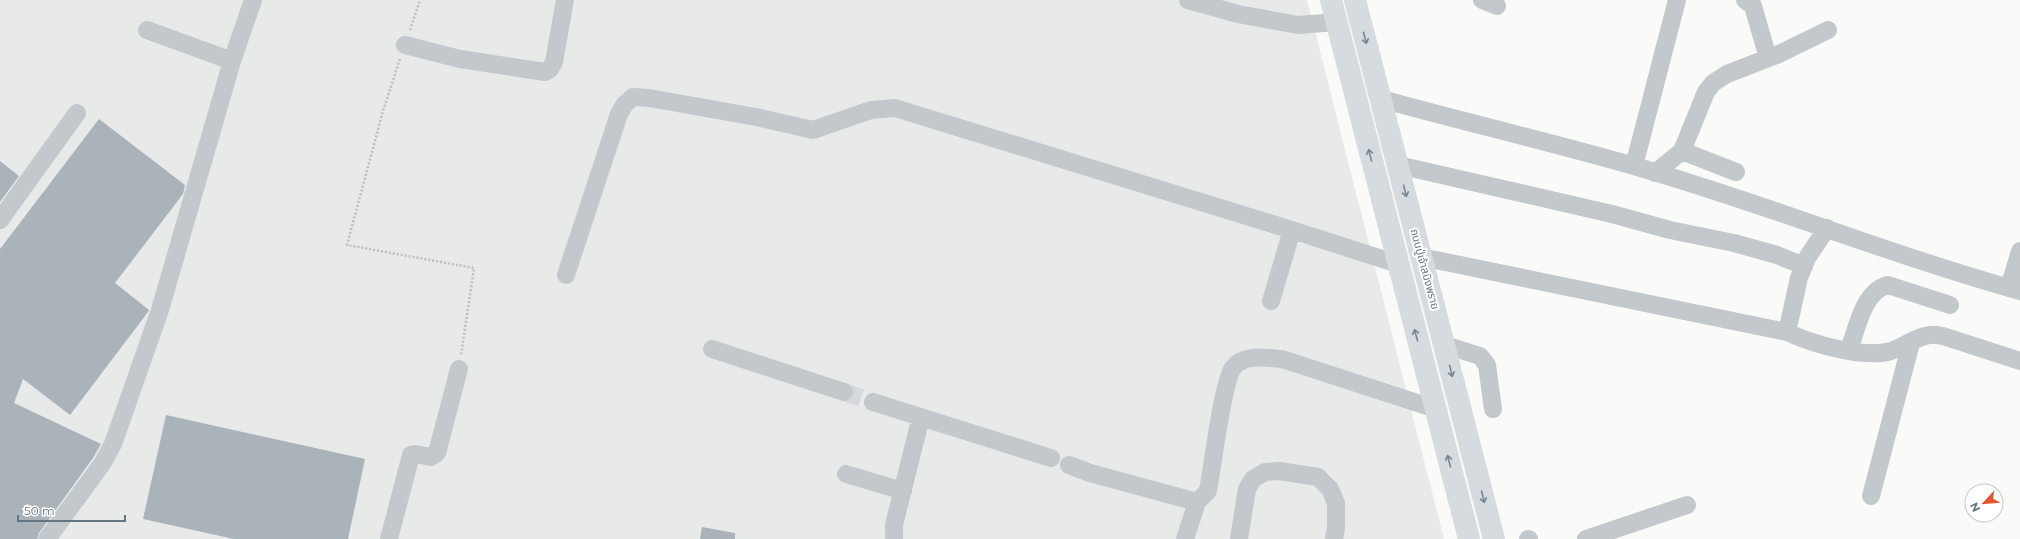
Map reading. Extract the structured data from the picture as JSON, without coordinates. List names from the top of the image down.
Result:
{
  "streets": {
    "main road": ["ถนนปู่เจ้าสมิงพราย"]
  },
  "scale_bar": "50 m",
  "north": "bottom left"
}
